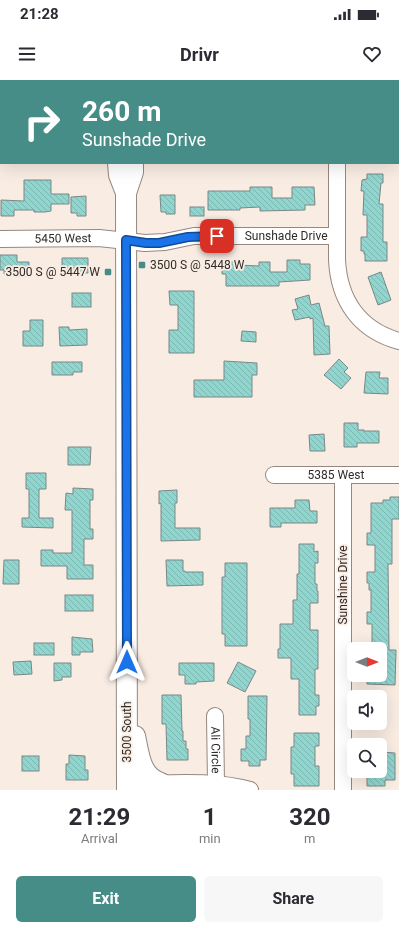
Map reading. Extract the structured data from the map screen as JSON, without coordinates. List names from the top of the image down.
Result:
{
  "streets": {
    "main road": ["3500 South"],
    "street": [
      "Sunshade Drive",
      "5450 West",
      "5385 West",
      "Sunshine Drive",
      "Ali Circle"
    ]
  },
  "crossings": [
    ["Sunshade Drive", "5450 West"],
    ["Sunshade Drive", "3500 South"],
    ["5450 West", "3500 South"],
    ["5385 West", "Sunshine Drive"]
  ],
  "places": {
    "transit": ["3500 S @ 5448 W", "3500 S @ 5447 W"]
  },
  "north": "right",
  "page": {
    "status": "21:28",
    "header": "Drivr",
    "turn": ["260 m", "Sunshade Drive"],
    "eta": [
      "21:29",
      "Arrival",
      "1",
      "min",
      "320",
      "m"
    ],
    "buttons": ["Exit", "Share"]
  }
}
